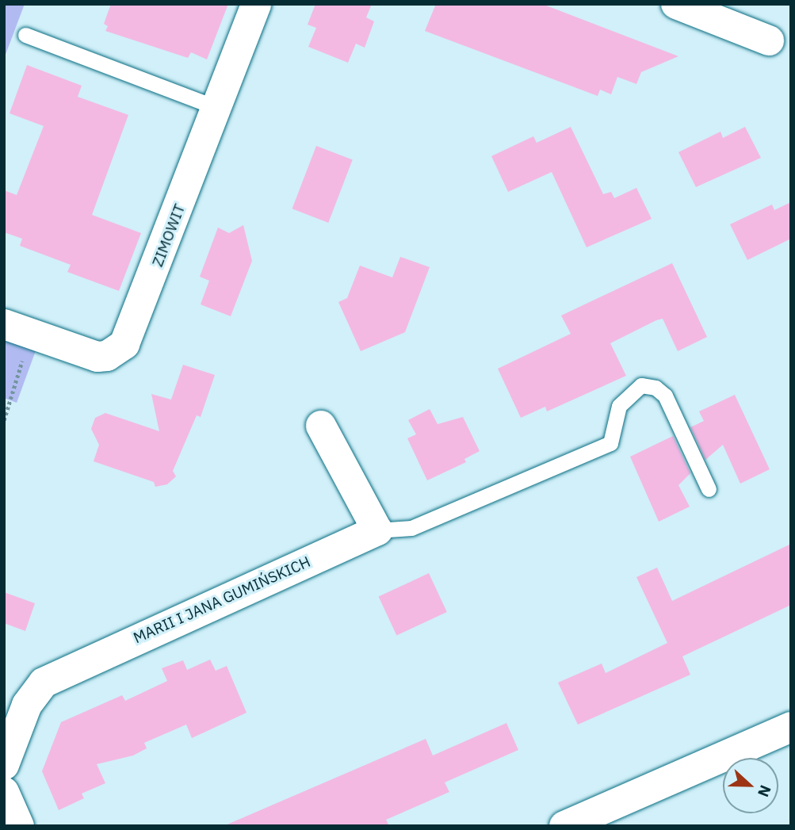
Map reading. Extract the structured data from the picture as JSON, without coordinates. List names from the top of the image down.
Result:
{
  "streets": {
    "street": ["ZIMOWIT", "MARII I JANA GUMIŃSKICH"]
  },
  "north": "right"
}
